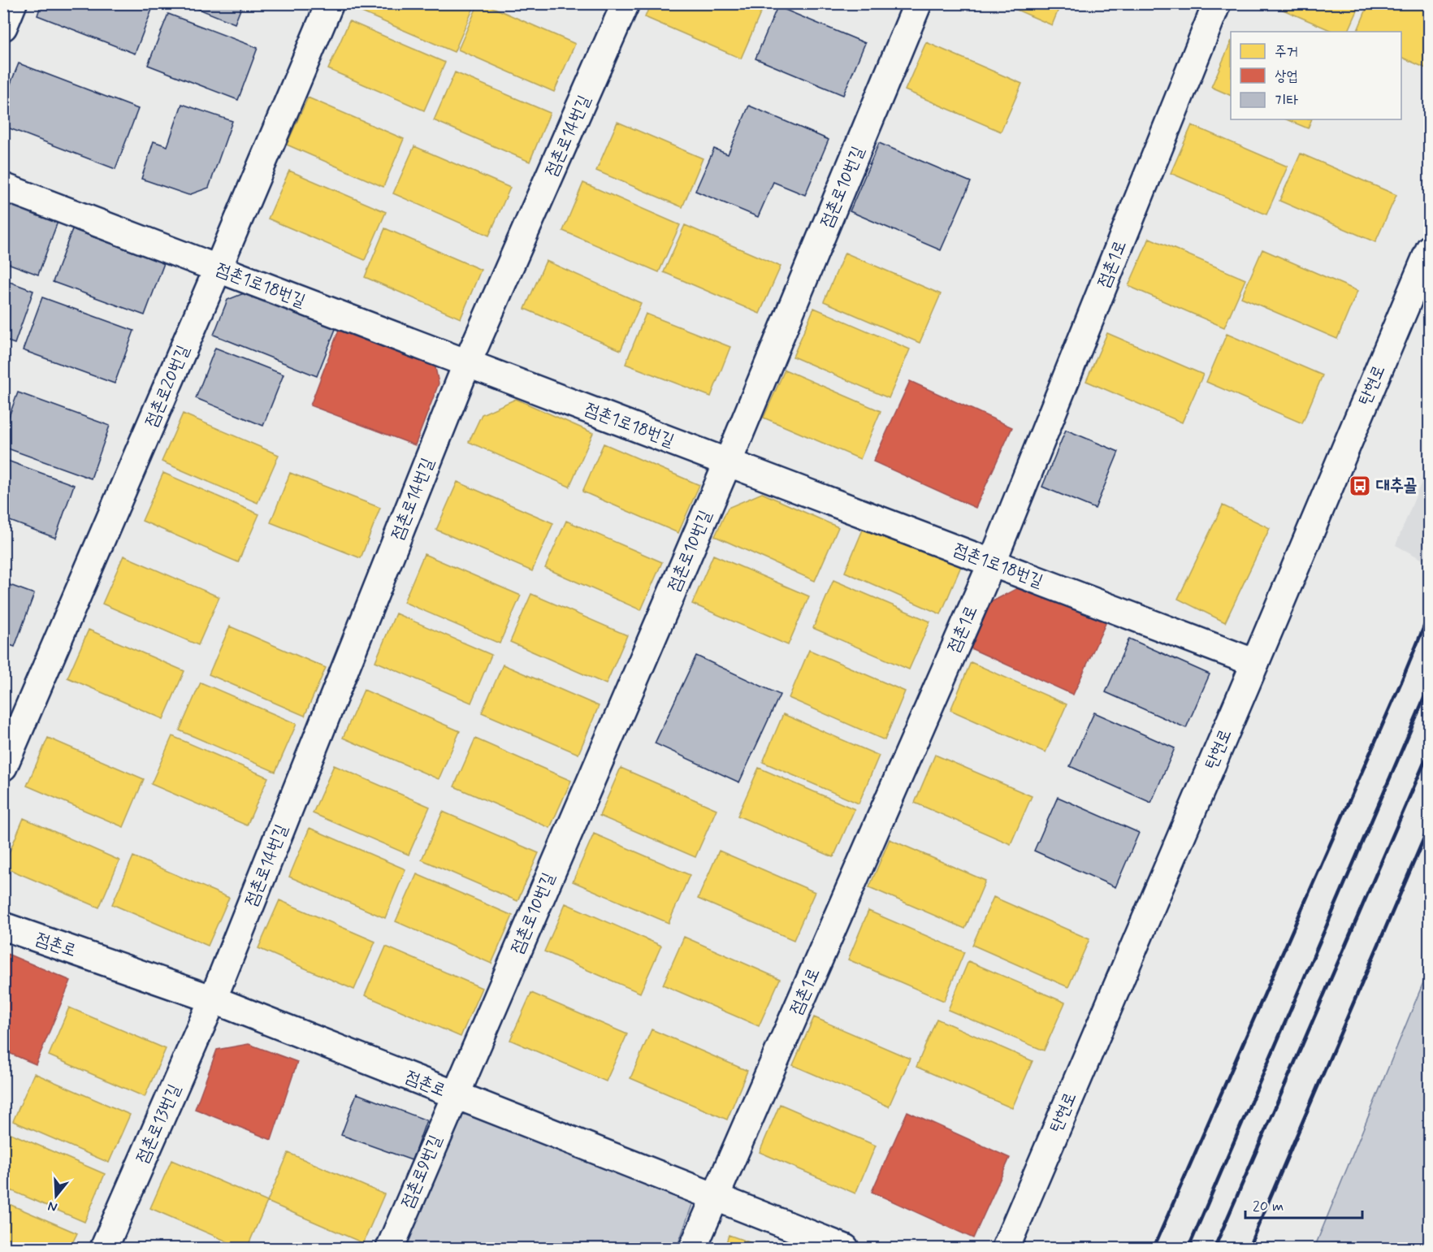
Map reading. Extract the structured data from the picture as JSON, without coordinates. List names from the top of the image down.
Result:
{
  "streets": {
    "street": [
      "점촌로14번길",
      "점촌로10번길",
      "점촌1로",
      "점촌1로18번길",
      "탄현로",
      "점촌로20번길",
      "점촌로",
      "점촌로13번길",
      "점촌로9번길"
    ]
  },
  "crossings": [
    ["점촌로14번길", "점촌1로18번길"],
    ["점촌로14번길", "점촌로"],
    ["점촌로14번길", "점촌로13번길"],
    ["점촌로10번길", "점촌1로18번길"],
    ["점촌로10번길", "점촌로"],
    ["점촌로10번길", "점촌로9번길"],
    ["점촌1로", "점촌1로18번길"],
    ["점촌1로", "점촌로"],
    ["점촌1로18번길", "탄현로"],
    ["점촌1로18번길", "점촌로20번길"],
    ["점촌로", "점촌로13번길"],
    ["점촌로", "점촌로9번길"]
  ],
  "places": {
    "bus stop": ["대추골"]
  },
  "legend": ["주거", "상업", "기타"],
  "scale_bar": "20 m",
  "north": "bottom"
}
